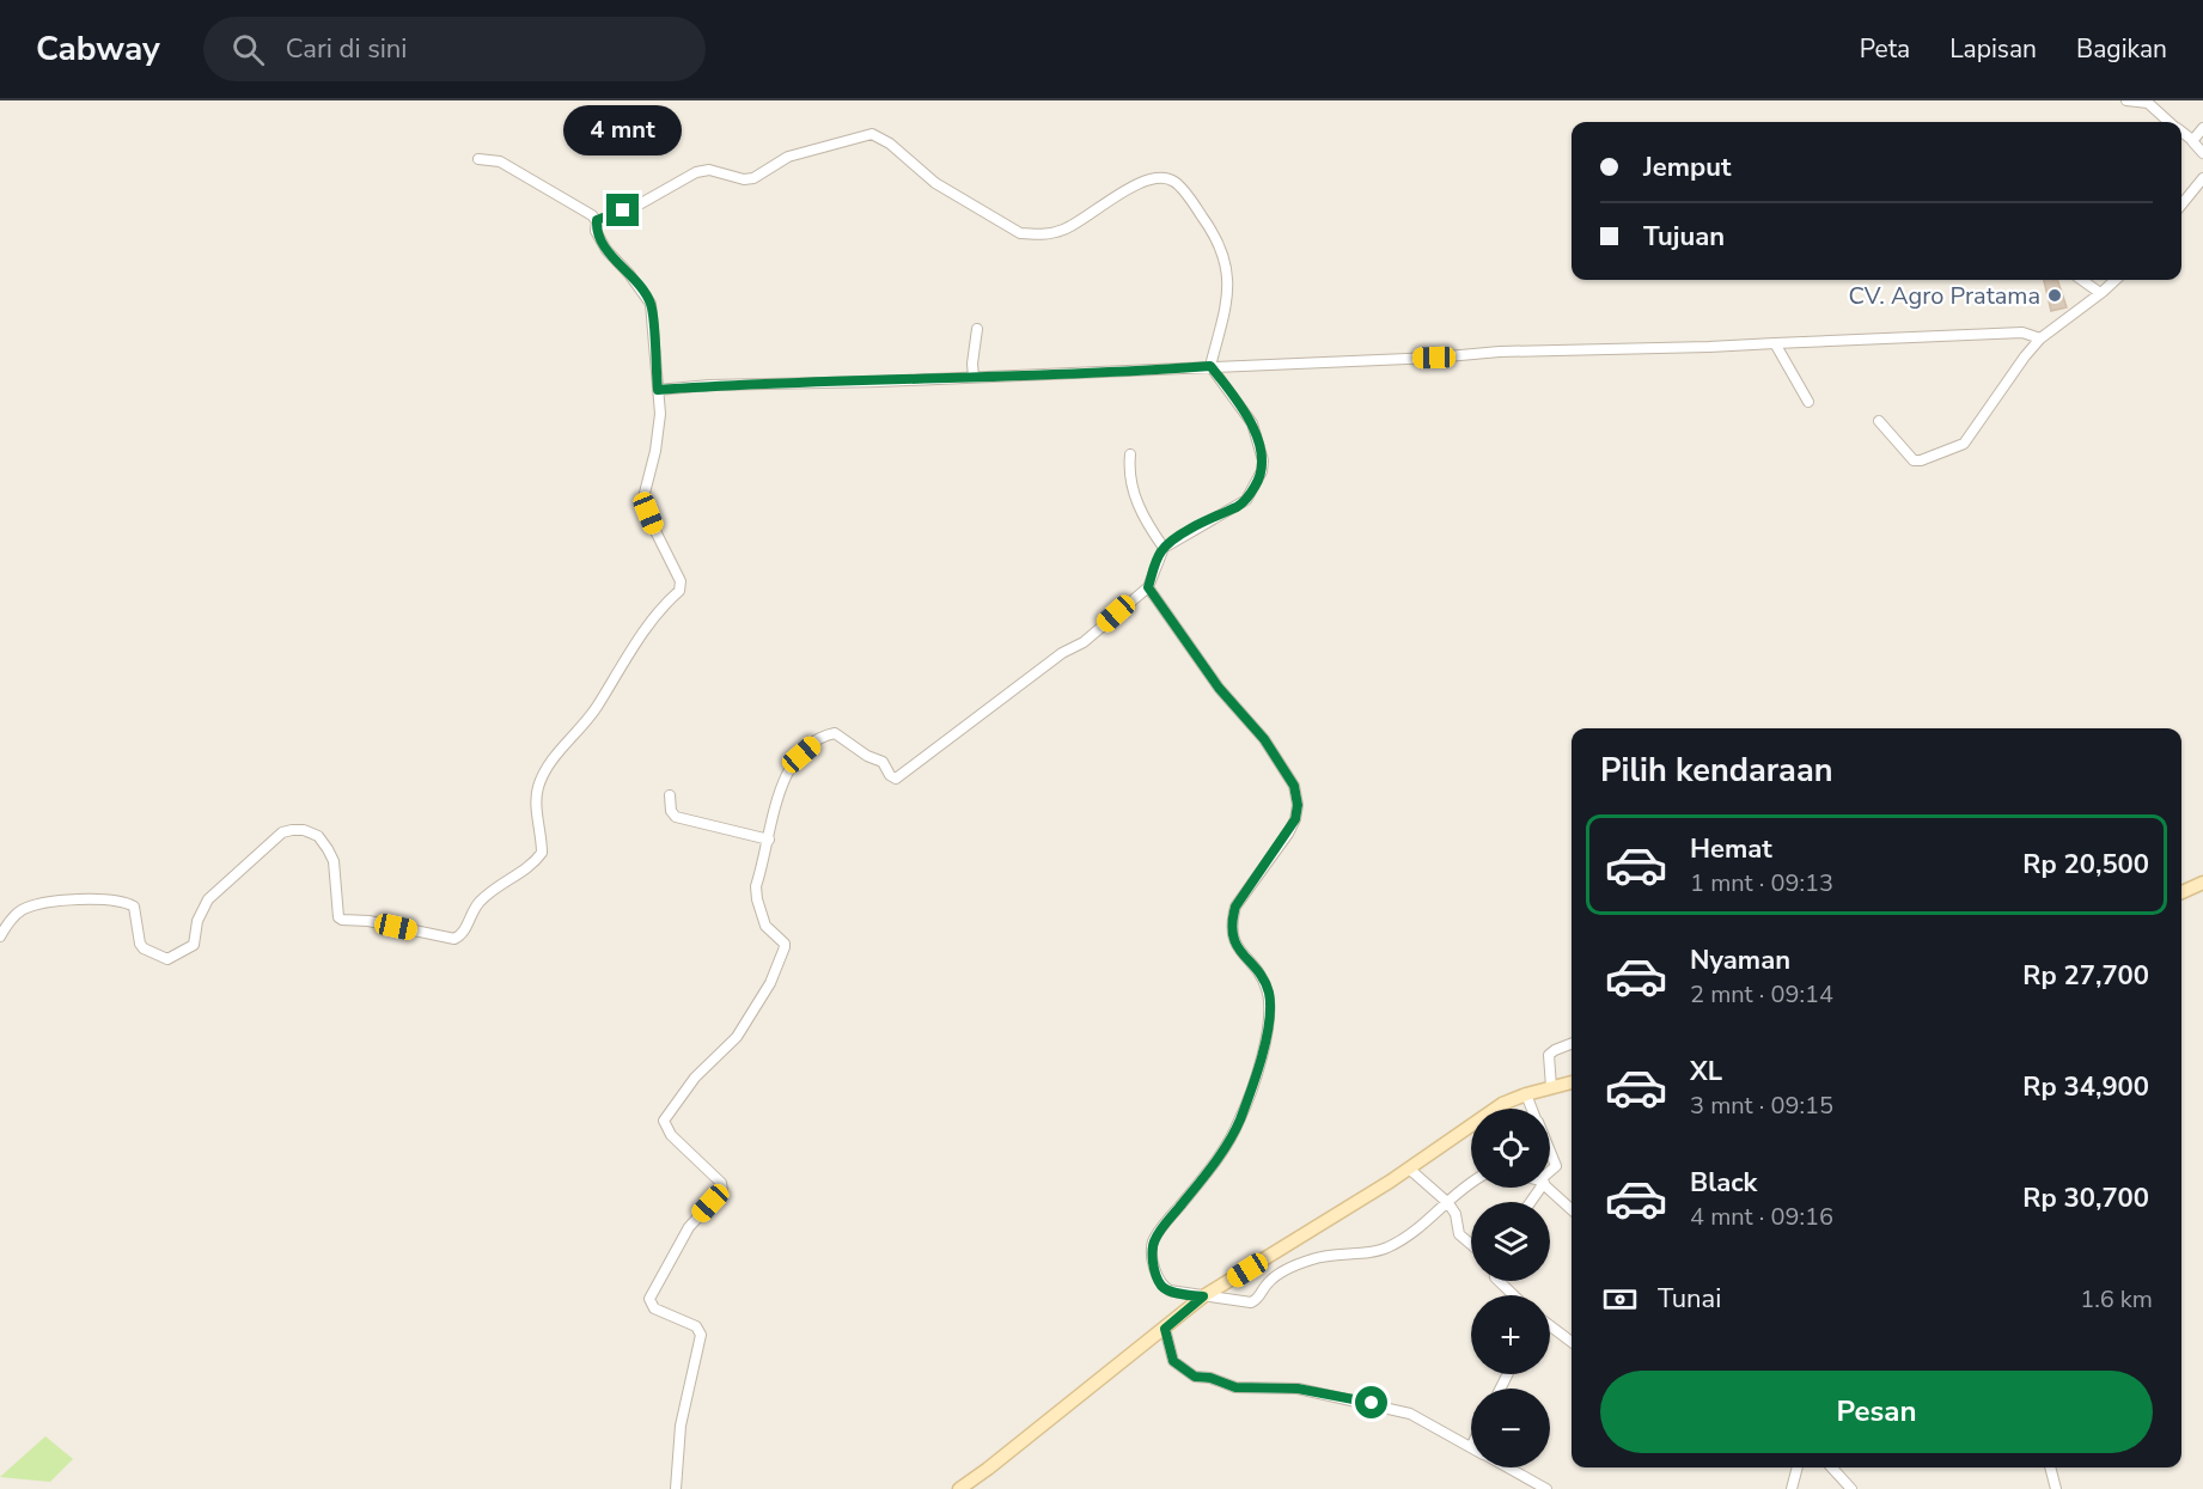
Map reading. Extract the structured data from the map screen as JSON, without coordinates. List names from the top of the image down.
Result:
{
  "places": ["CV. Agro Pratama"],
  "page": {
    "header": "Cabway",
    "search": "Cari di sini",
    "nav": ["Peta", "Lapisan", "Bagikan"],
    "bubble": "4 mnt",
    "banner": ["Jemput", "Tujuan"],
    "heading": "Pilih kendaraan",
    "list": [
      {
        "name": "Hemat",
        "note": "1 mnt · 09:13",
        "value": "Rp 20,500"
      },
      {
        "name": "Nyaman",
        "note": "2 mnt · 09:14",
        "value": "Rp 27,700"
      },
      {
        "name": "XL",
        "note": "3 mnt · 09:15",
        "value": "Rp 34,900"
      },
      {
        "name": "Black",
        "note": "4 mnt · 09:16",
        "value": "Rp 30,700"
      }
    ],
    "map_buttons": ["+", "−"],
    "pay": ["Tunai", "1.6 km"],
    "buttons": "Pesan"
  }
}
